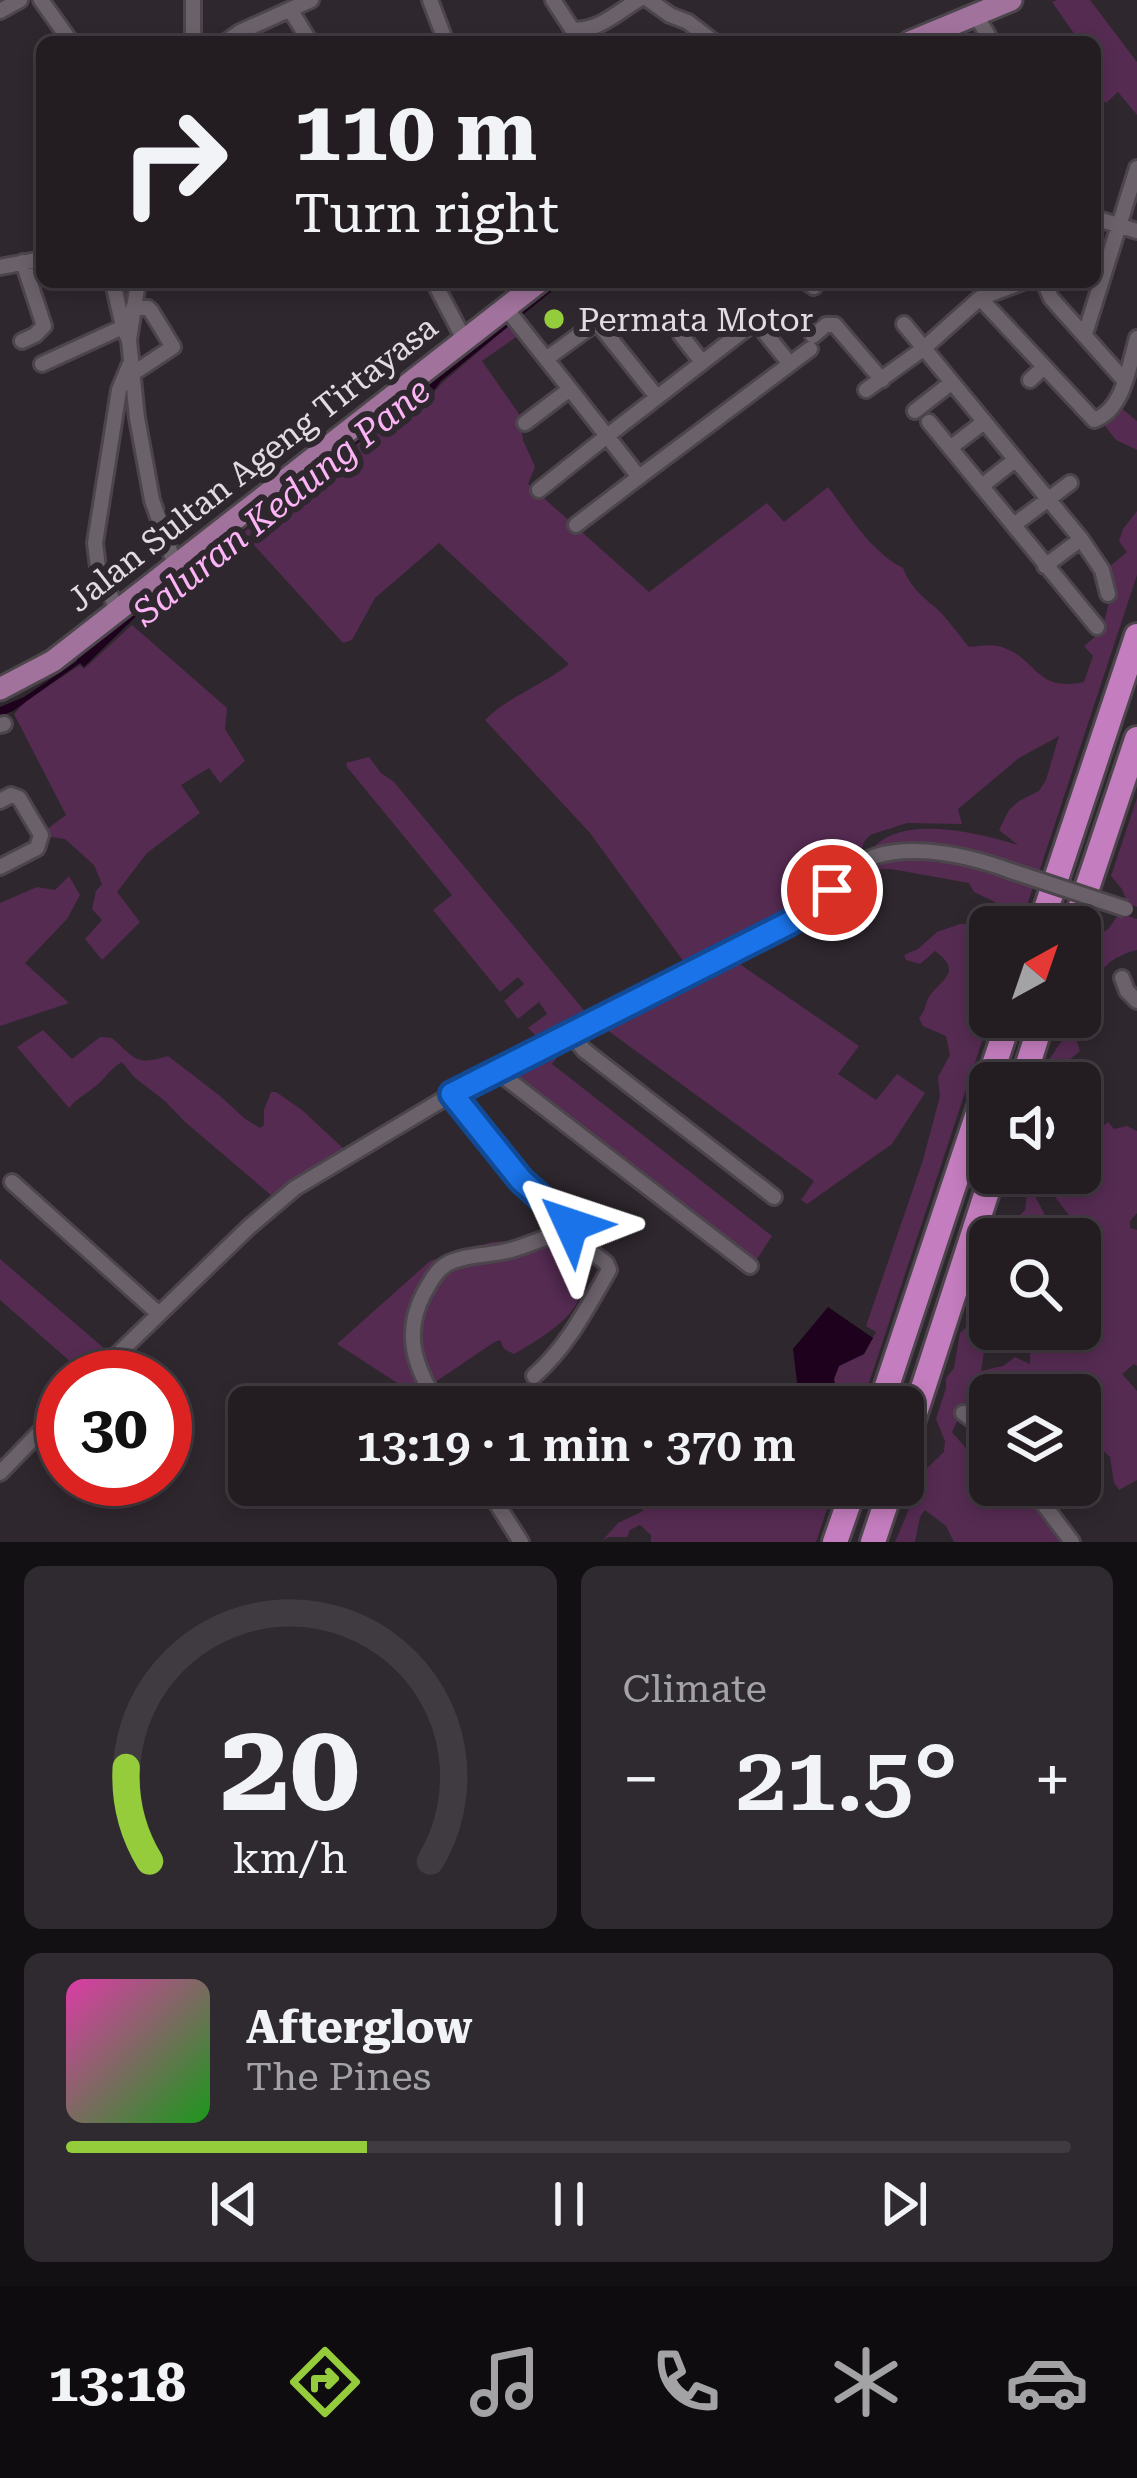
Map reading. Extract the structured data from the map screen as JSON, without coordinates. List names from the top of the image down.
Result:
{
  "streets": {
    "main road": ["Jalan Sultan Ageng Tirtayasa"]
  },
  "water": ["Saluran Kedung Pane"],
  "places": ["Permata Motor"],
  "north": "top right",
  "page": {
    "turn": ["110 m", "Turn right"],
    "limit": "30",
    "trip": "13:19 · 1 min · 370 m",
    "tile": "Climate",
    "heat": ["−", "21.5°", "+"],
    "song": ["Afterglow", "The Pines"],
    "tabs": "13:18",
    "gauge": ["20", "km/h"]
  }
}
